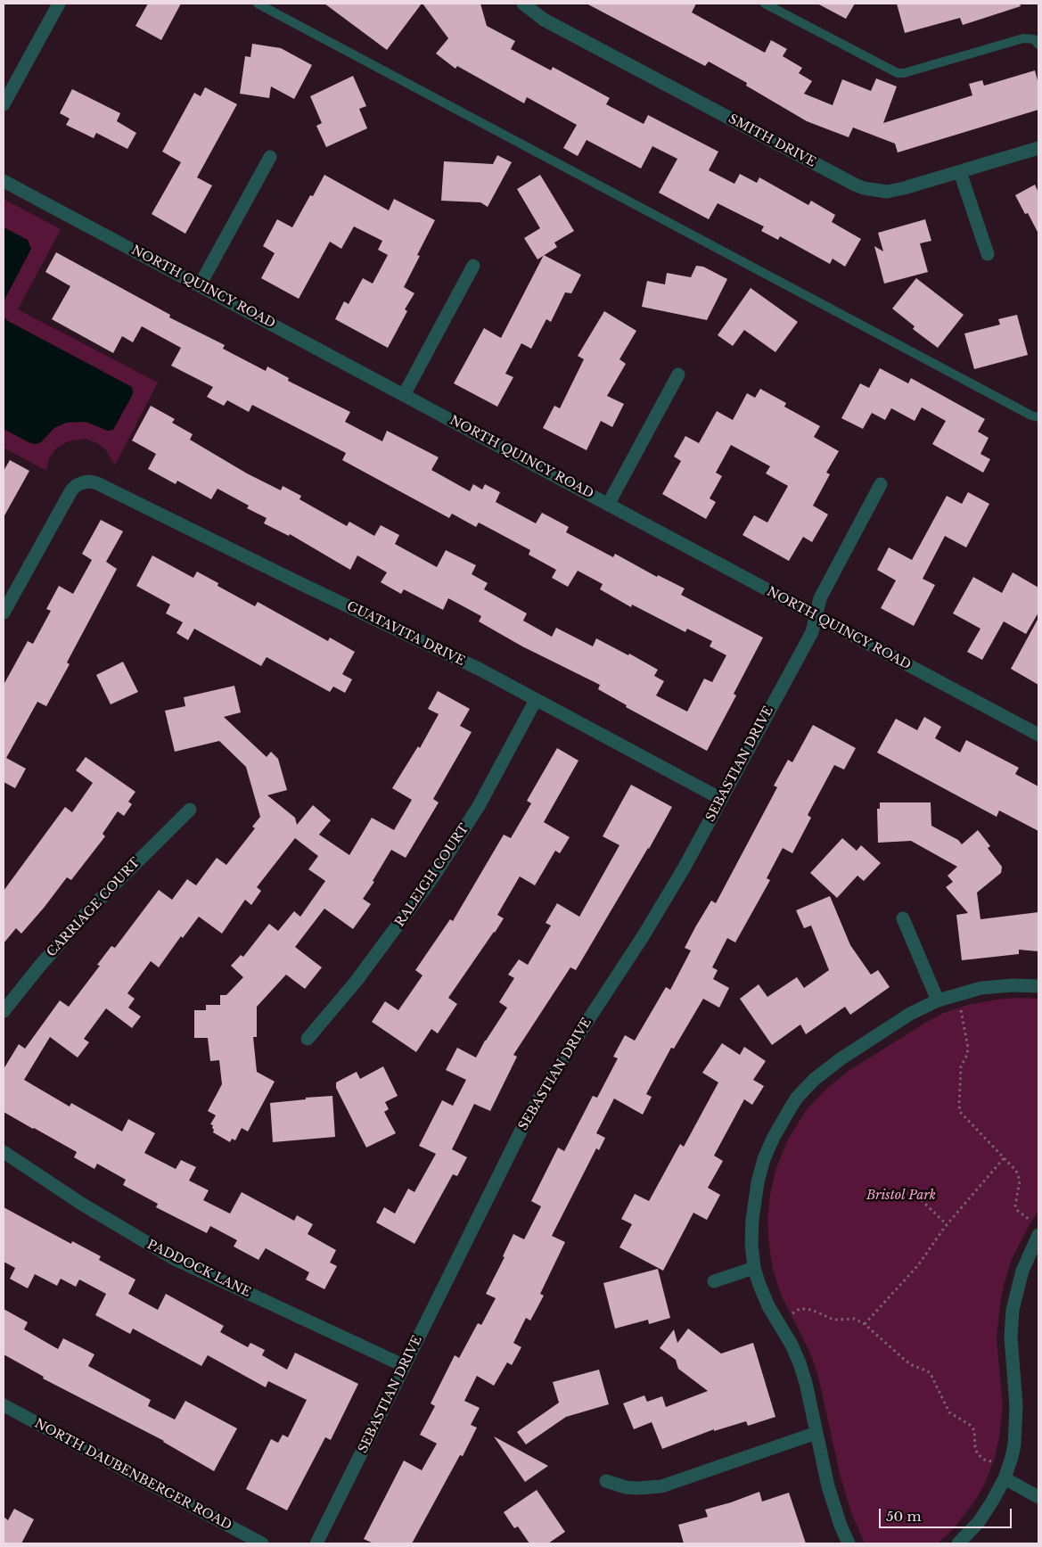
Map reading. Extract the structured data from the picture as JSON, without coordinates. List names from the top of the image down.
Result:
{
  "streets": {
    "street": [
      "SMITH DRIVE",
      "NORTH QUINCY ROAD",
      "GUATAVITA DRIVE",
      "SEBASTIAN DRIVE",
      "RALEIGH COURT",
      "CARRIAGE COURT",
      "PADDOCK LANE",
      "NORTH DAUBENBERGER ROAD"
    ]
  },
  "crossings": [
    ["NORTH QUINCY ROAD", "SEBASTIAN DRIVE"],
    ["GUATAVITA DRIVE", "SEBASTIAN DRIVE"],
    ["GUATAVITA DRIVE", "RALEIGH COURT"],
    ["SEBASTIAN DRIVE", "PADDOCK LANE"]
  ],
  "parks": ["Bristol Park"],
  "scale_bar": "50 m"
}
